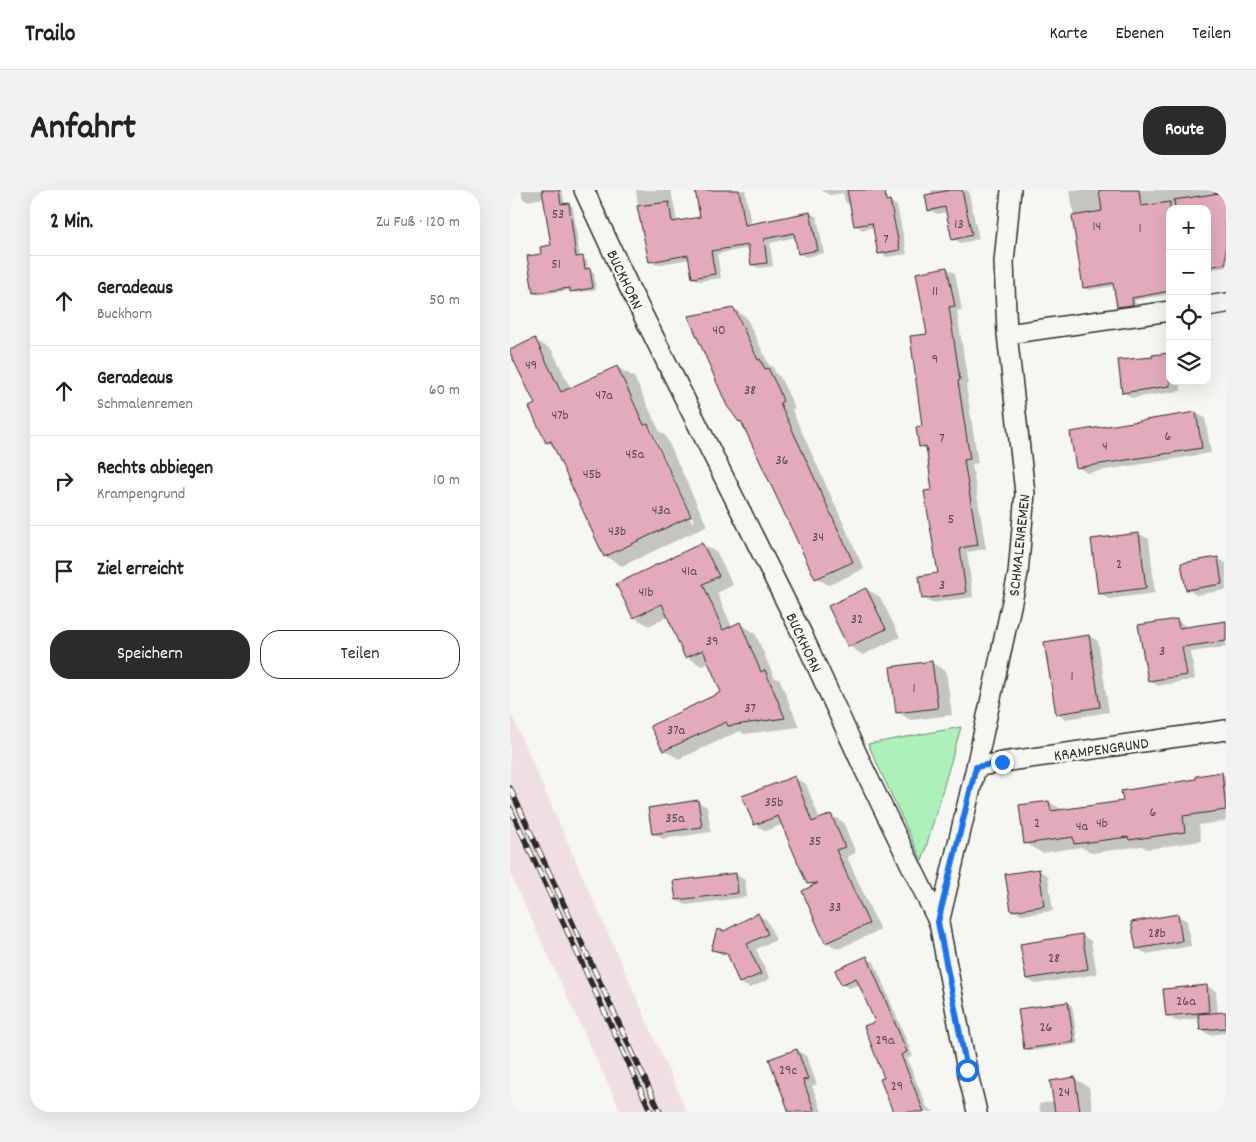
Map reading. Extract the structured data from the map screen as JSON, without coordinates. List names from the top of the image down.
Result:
{
  "streets": {
    "street": ["BUCKHORN", "SCHMALENREMEN", "KRAMPENGRUND"]
  },
  "crossings": [
    ["BUCKHORN", "SCHMALENREMEN"],
    ["SCHMALENREMEN", "KRAMPENGRUND"]
  ],
  "house_numbers": [
    "53",
    "13",
    "14",
    "1",
    "7",
    "51",
    "11",
    "40",
    "9",
    "49",
    "38",
    "47a",
    "47b",
    "6",
    "7",
    "4",
    "45a",
    "36",
    "45b",
    "43a",
    "5",
    "43b",
    "34",
    "2",
    "41a",
    "3",
    "41b",
    "32",
    "39",
    "3",
    "1",
    "1",
    "37",
    "37a",
    "35b",
    "6",
    "35a",
    "2",
    "4b",
    "4a",
    "35",
    "33",
    "28b",
    "28",
    "26a",
    "26",
    "29a",
    "29c",
    "29",
    "24"
  ],
  "page": {
    "header": "Trailo",
    "nav": ["Karte", "Ebenen", "Teilen"],
    "title": "Anfahrt",
    "buttons": [
      "Route",
      ["Speichern", "Teilen"]
    ],
    "heading": ["2 Min.", "Zu Fuß · 120 m"],
    "map_buttons": ["+", "−"],
    "list": [
      ["Geradeaus", "Buckhorn", "50 m"],
      ["Geradeaus", "Schmalenremen", "60 m"],
      ["Rechts abbiegen", "Krampengrund", "10 m"],
      "Ziel erreicht"
    ]
  }
}
